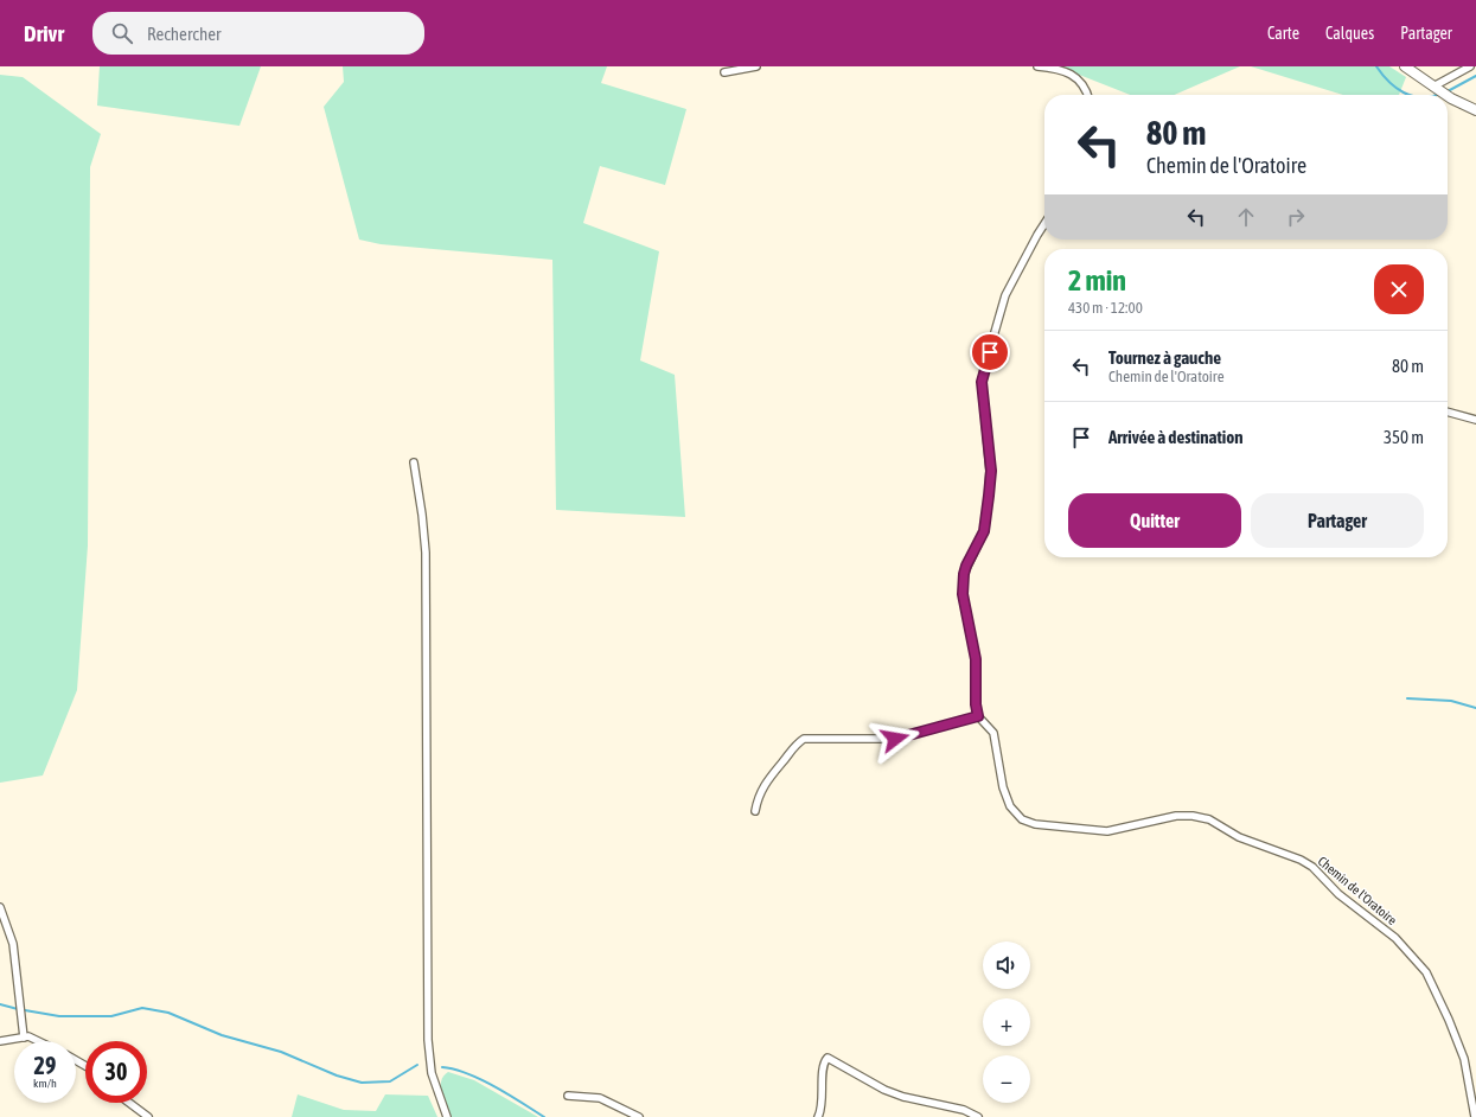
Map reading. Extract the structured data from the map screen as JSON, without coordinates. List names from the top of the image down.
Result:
{
  "streets": {
    "street": ["Chemin de l'Oratoire"]
  },
  "page": {
    "header": "Drivr",
    "search": "Rechercher",
    "nav": ["Carte", "Calques", "Partager"],
    "turn": ["80 m", "Chemin de l'Oratoire"],
    "heading": ["2 min", "430 m · 12:00"],
    "list": [
      {
        "name": "Tournez à gauche",
        "note": "Chemin de l'Oratoire",
        "value": "80 m"
      },
      {
        "name": "Arrivée à destination",
        "value": "350 m"
      }
    ],
    "buttons": ["Quitter", "Partager"],
    "map_buttons": ["+", "−"],
    "speed": "29 km/h",
    "limit": "30"
  }
}
